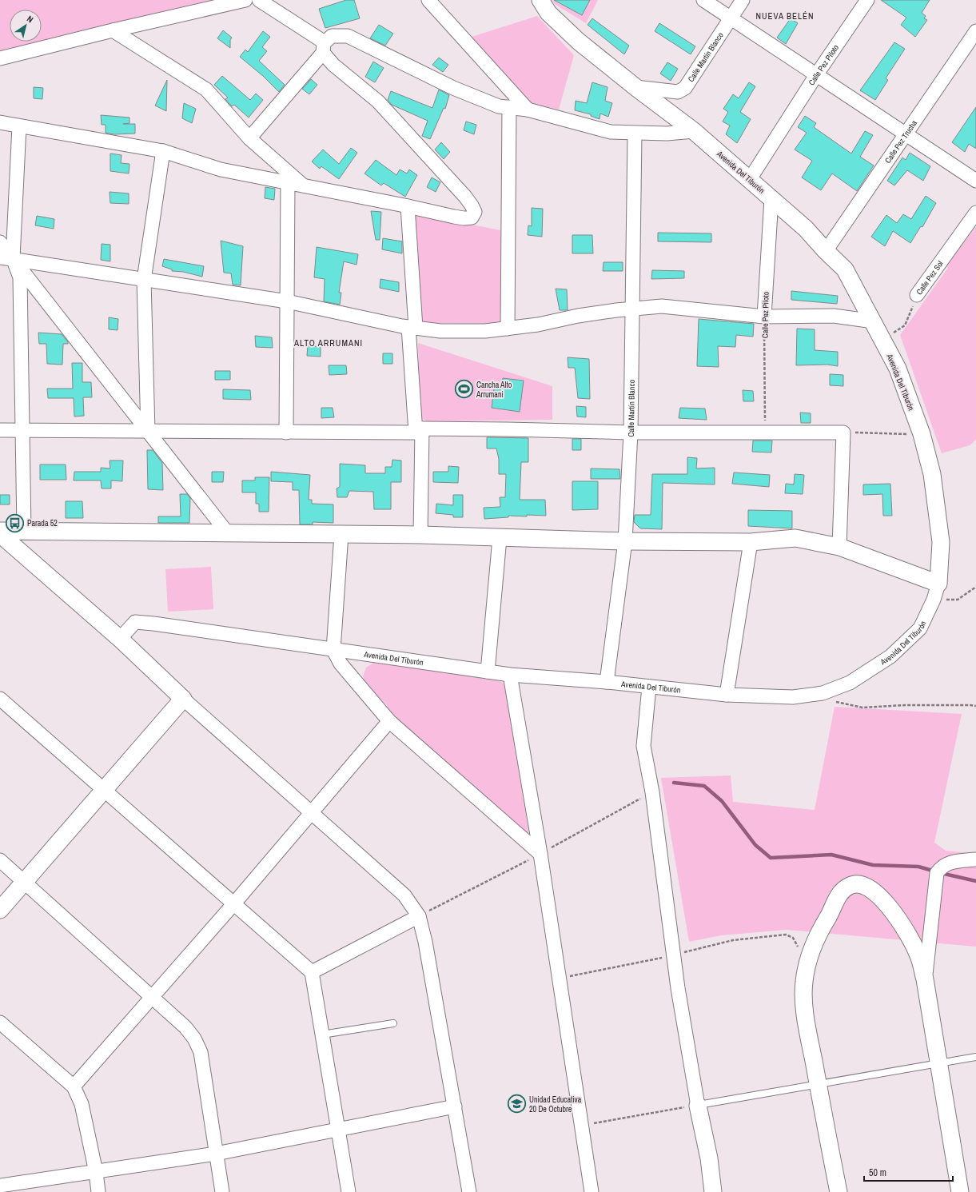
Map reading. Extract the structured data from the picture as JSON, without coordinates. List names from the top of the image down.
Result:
{
  "streets": {
    "street": [
      "Calle Martín Blanco",
      "Calle Pez Piloto",
      "Calle Pez Trucha",
      "Avenida Del Tiburón",
      "Calle Pez Sol"
    ]
  },
  "crossings": [
    ["Calle Martín Blanco", "Avenida Del Tiburón"],
    ["Calle Pez Piloto", "Avenida Del Tiburón"],
    ["Calle Pez Trucha", "Avenida Del Tiburón"],
    ["Avenida Del Tiburón", "Calle Pez Sol"]
  ],
  "districts": ["NUEVA BELÉN", "ALTO ARRUMANI"],
  "places": {
    "sports": ["Cancha Alto Arrumani"],
    "bus stop": ["Parada 52"],
    "school or university": ["Unidad Educativa 20 De Octubre"]
  },
  "scale_bar": "50 m",
  "north": "top right"
}
